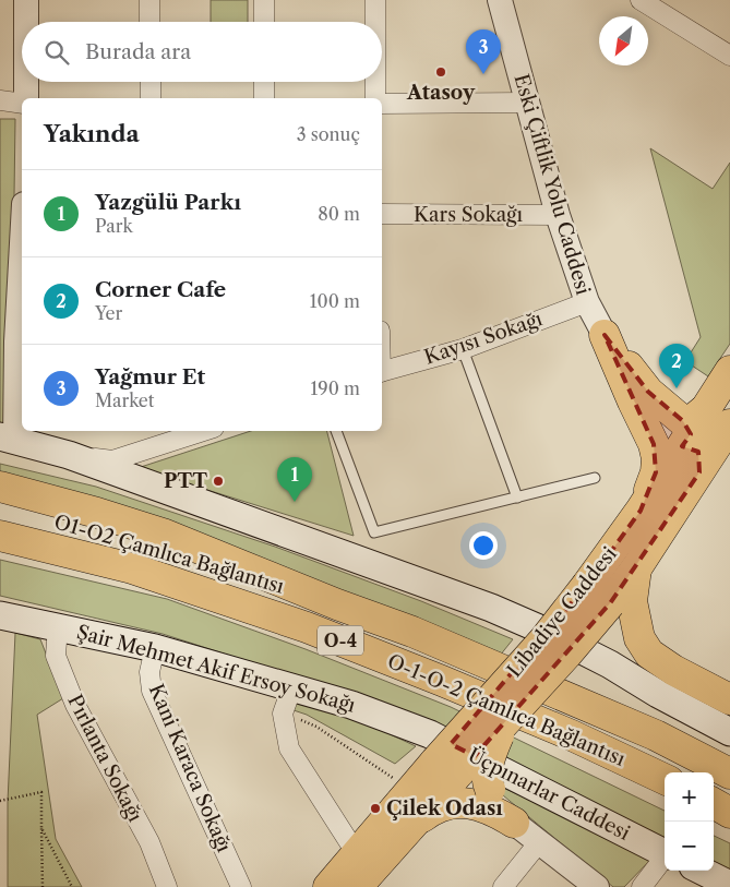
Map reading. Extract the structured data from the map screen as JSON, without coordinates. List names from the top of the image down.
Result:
{
  "streets": {
    "main road": [
      "O1-O2 Çamlıca Bağlantısı",
      "Libadiye Caddesi",
      "O-4",
      "Şair Mehmet Akif Ersoy Sokağı",
      "O-1-O-2 Çamlıca Bağlantısı",
      "Üçpınarlar Caddesi"
    ],
    "street": [
      "Eski Çiftlik Yolu Caddesi",
      "Kars Sokağı",
      "Kayısı Sokağı",
      "Pırlanta Sokağı",
      "Kani Karaca Sokağı"
    ]
  },
  "crossings": [
    ["Eski Çiftlik Yolu Caddesi", "Kars Sokağı"],
    ["Eski Çiftlik Yolu Caddesi", "Kayısı Sokağı"],
    ["O1-O2 Çamlıca Bağlantısı", "O-1-O-2 Çamlıca Bağlantısı"],
    ["Libadiye Caddesi", "Şair Mehmet Akif Ersoy Sokağı"],
    ["Libadiye Caddesi", "Üçpınarlar Caddesi"],
    ["Şair Mehmet Akif Ersoy Sokağı", "Pırlanta Sokağı"],
    ["Şair Mehmet Akif Ersoy Sokağı", "Kani Karaca Sokağı"],
    ["Şair Mehmet Akif Ersoy Sokağı", "Üçpınarlar Caddesi"]
  ],
  "places": ["Atasoy", "PTT", "Çilek Odası"],
  "north": "bottom left",
  "page": {
    "search": "Burada ara",
    "pins": ["3", "2", "1"],
    "heading": ["Yakında", "3 sonuç"],
    "list": [
      {
        "mark": "1",
        "name": "Yazgülü Parkı",
        "note": "Park",
        "value": "80 m"
      },
      {
        "mark": "2",
        "name": "Corner Cafe",
        "note": "Yer",
        "value": "100 m"
      },
      {
        "mark": "3",
        "name": "Yağmur Et",
        "note": "Market",
        "value": "190 m"
      }
    ],
    "map_buttons": ["+", "−"]
  }
}
